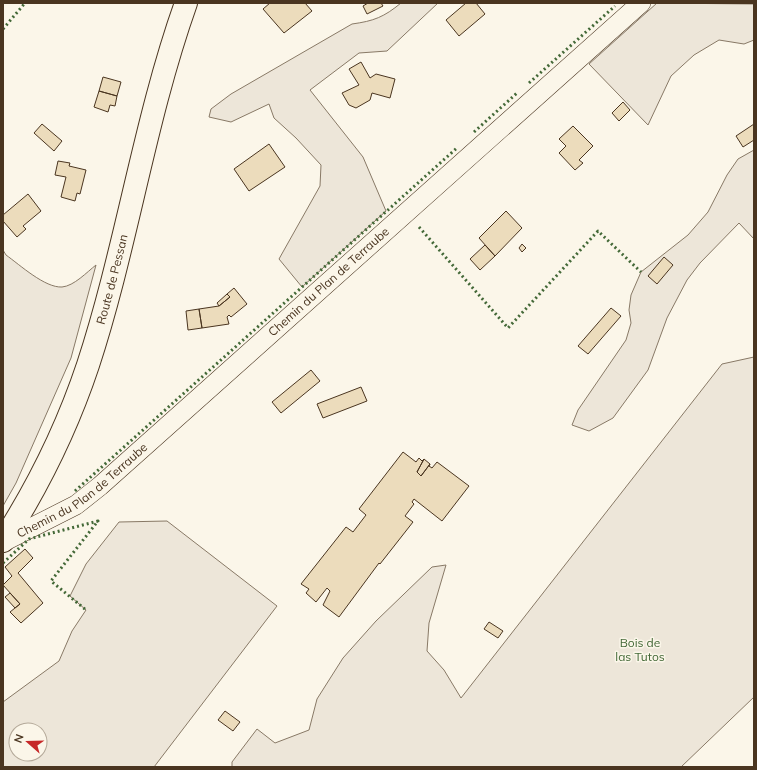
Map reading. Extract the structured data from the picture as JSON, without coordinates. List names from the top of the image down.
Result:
{
  "streets": {
    "main road": ["Route de Pessan"],
    "street": ["Chemin du Plan de Terraube"]
  },
  "crossings": [
    ["Route de Pessan", "Chemin du Plan de Terraube"]
  ],
  "parks": ["Bois de las Tutos"],
  "north": "left"
}
